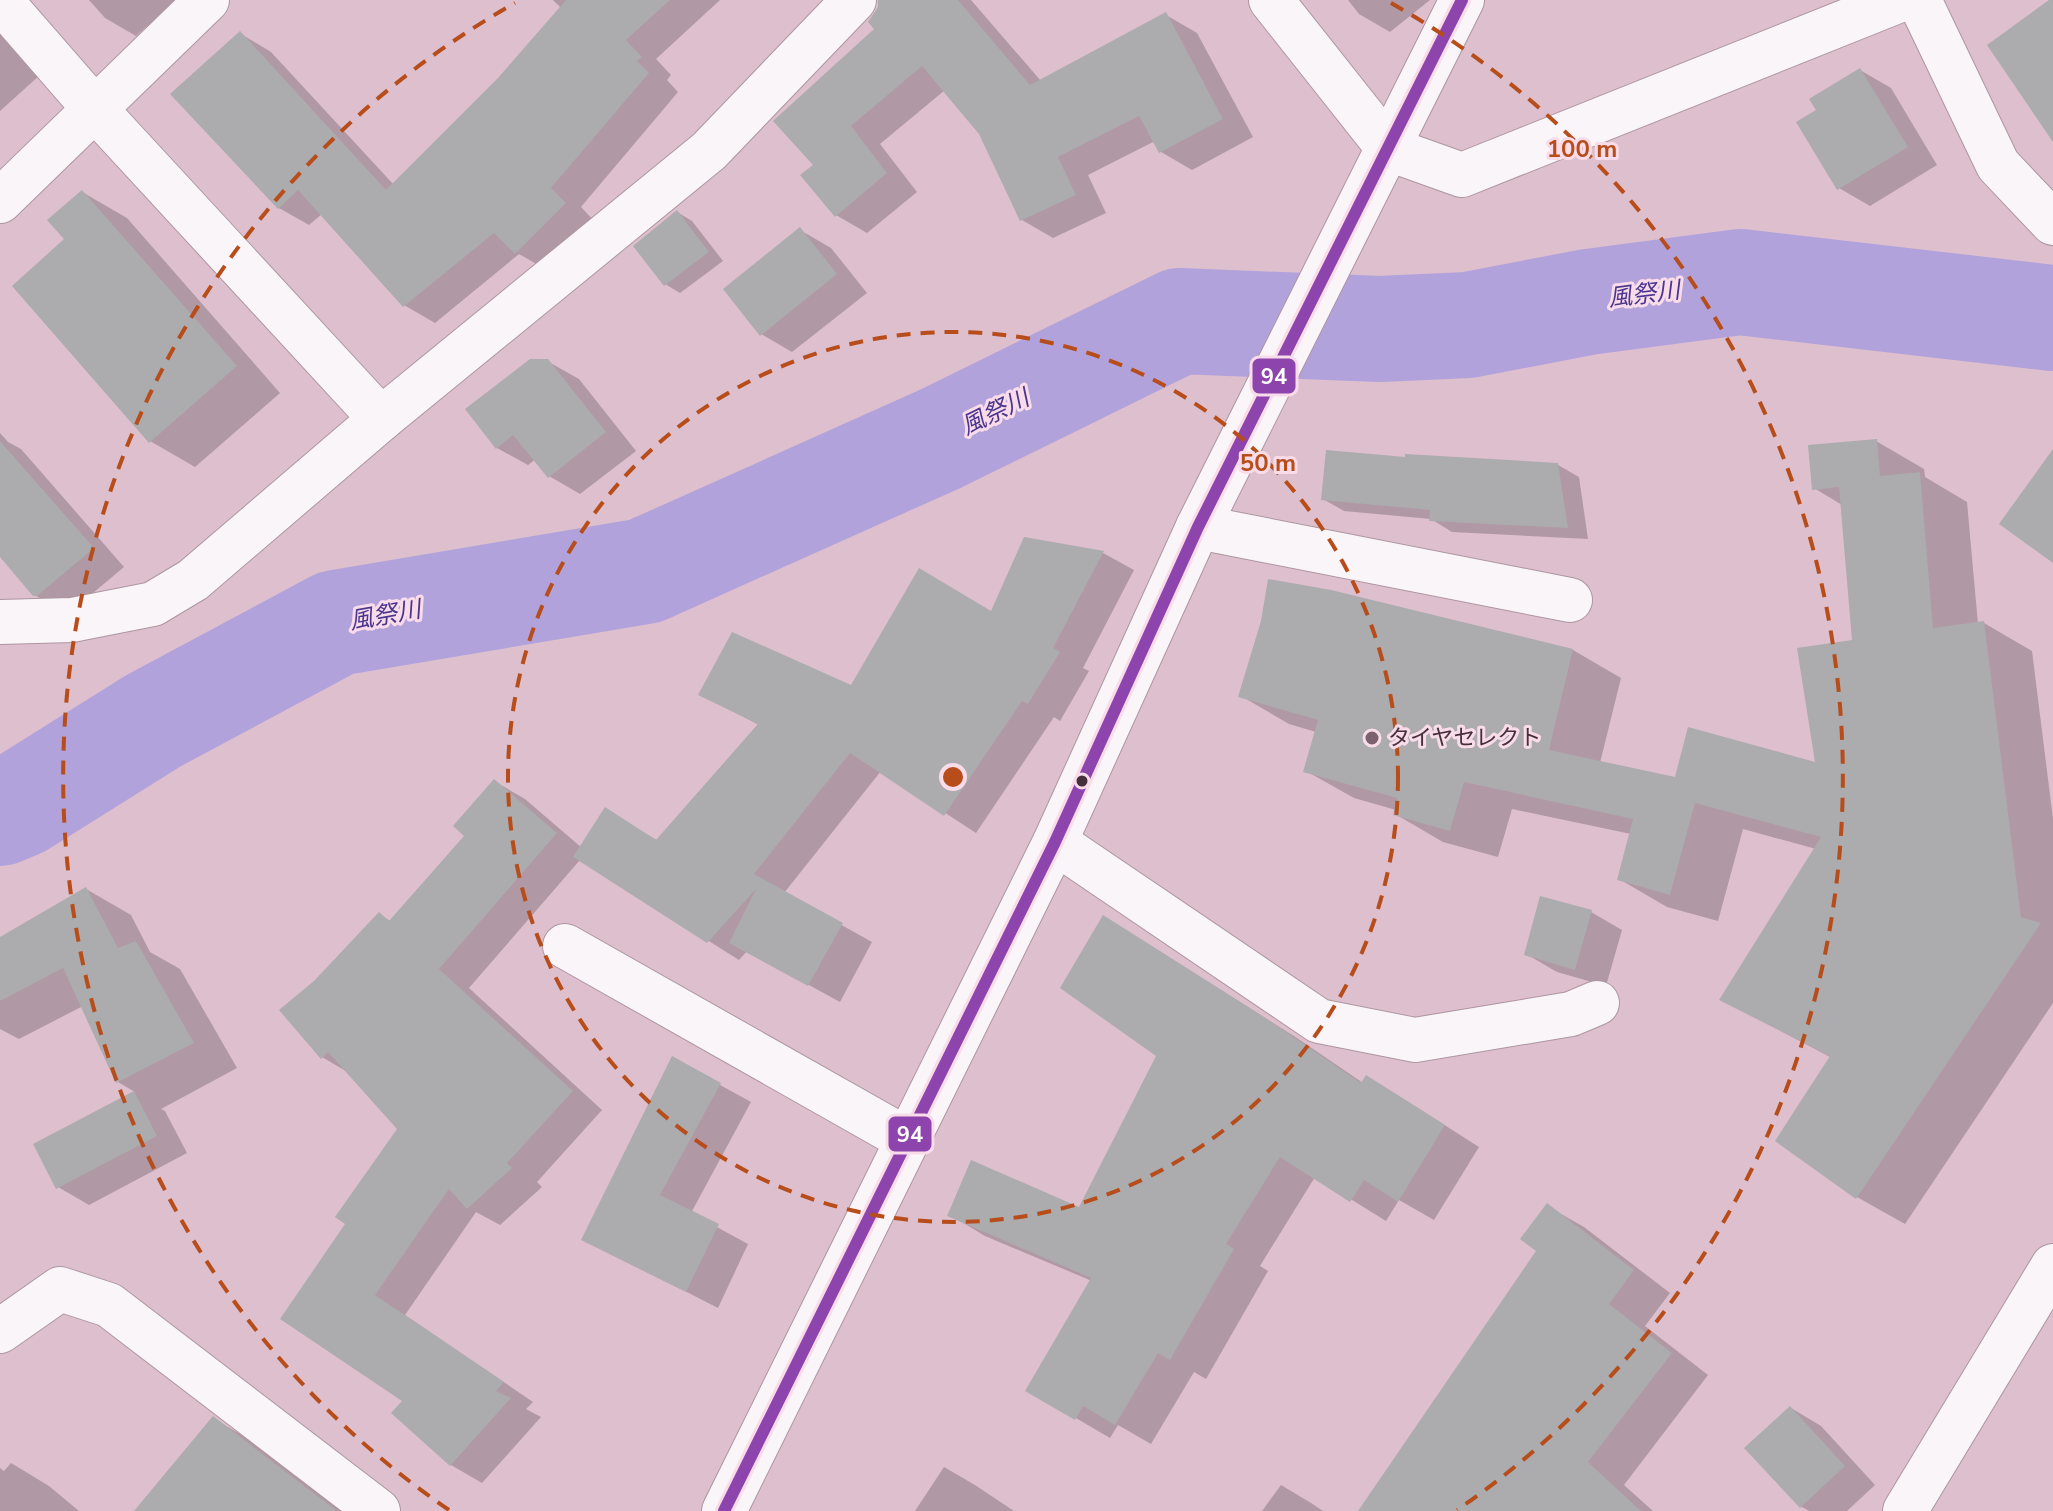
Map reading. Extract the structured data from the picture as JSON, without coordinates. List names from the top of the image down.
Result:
{
  "water": ["風祭川"],
  "places": ["タイヤセレクト"],
  "lines": ["transit line 94"],
  "rings": ["100 m", "50 m"]
}
